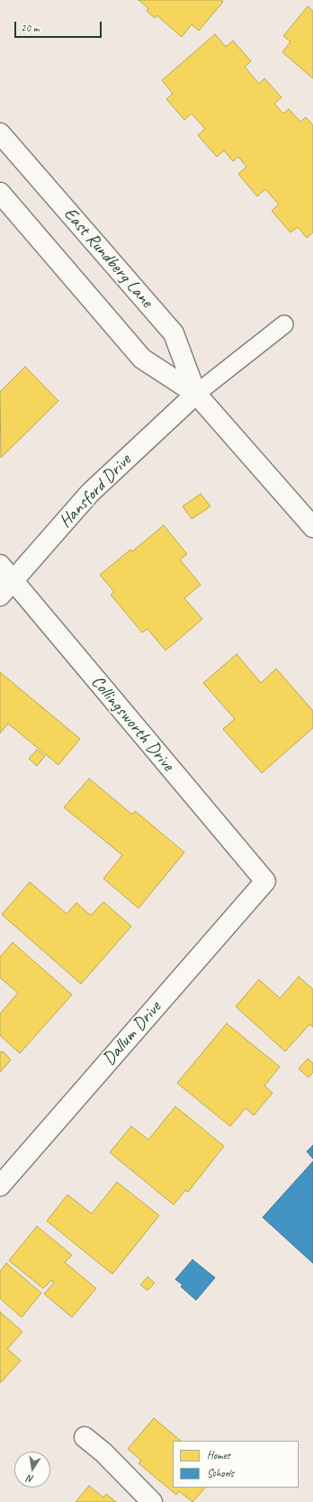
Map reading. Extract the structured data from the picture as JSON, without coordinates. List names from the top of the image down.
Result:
{
  "streets": {
    "street": [
      "East Rundberg Lane",
      "Hansford Drive",
      "Collingsworth Drive",
      "Dallum Drive"
    ]
  },
  "crossings": [
    ["East Rundberg Lane", "Hansford Drive"],
    ["Hansford Drive", "Collingsworth Drive"],
    ["Collingsworth Drive", "Dallum Drive"]
  ],
  "legend": ["Homes", "Schools"],
  "scale_bar": "20 m",
  "north": "bottom"
}
